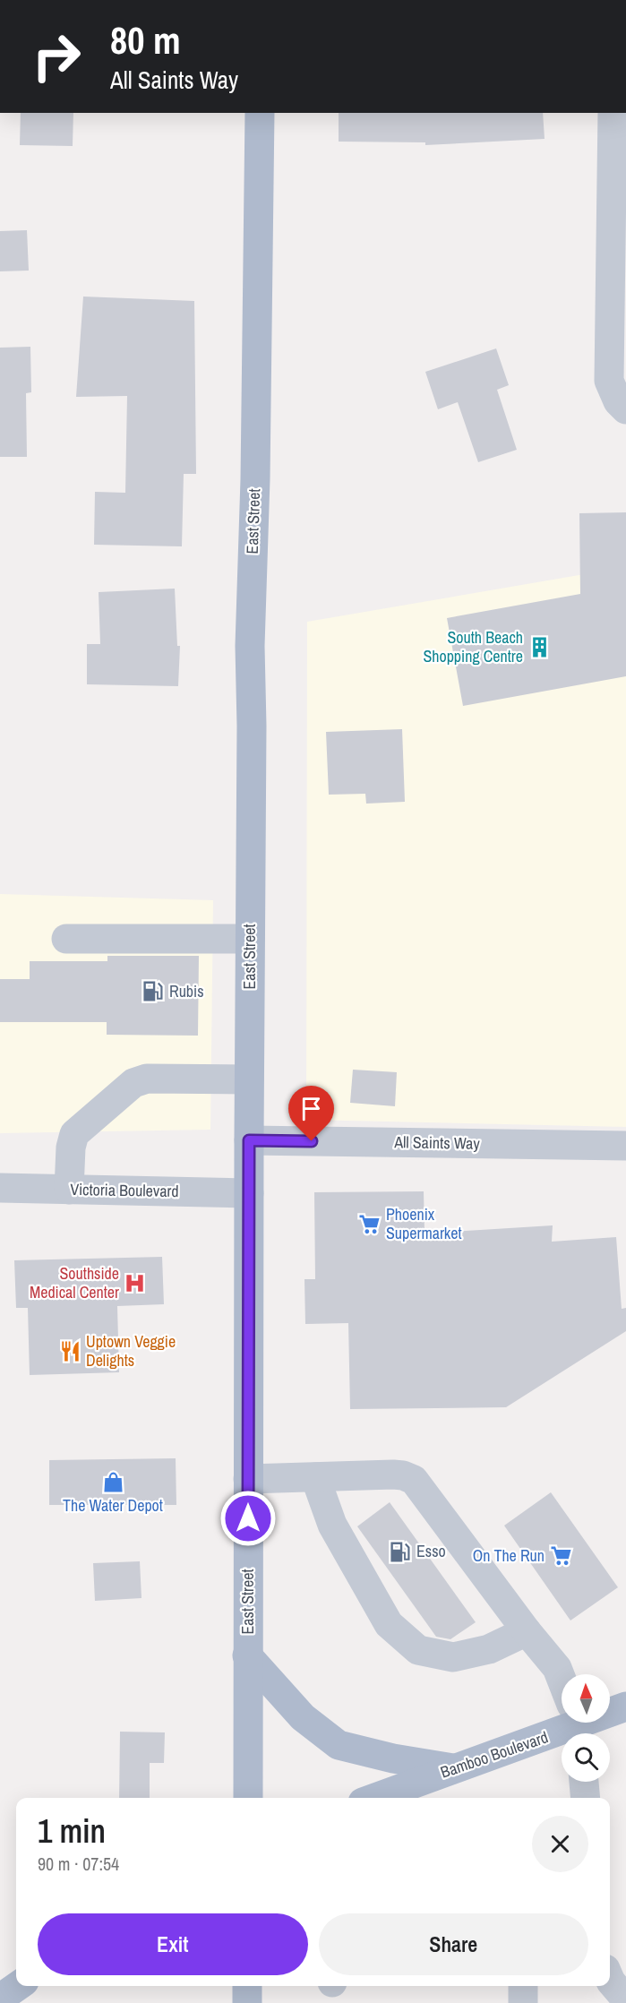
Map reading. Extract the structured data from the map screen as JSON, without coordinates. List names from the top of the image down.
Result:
{
  "streets": {
    "main road": ["East Street", "Bamboo Boulevard"],
    "street": ["All Saints Way", "Victoria Boulevard"]
  },
  "crossings": [
    ["East Street", "All Saints Way"],
    ["East Street", "Victoria Boulevard"]
  ],
  "places": {
    "building": ["South Beach Shopping Centre"],
    "fuel station": ["Rubis", "Esso"],
    "supermarket": ["Phoenix Supermarket", "On The Run"],
    "hospital": ["Southside Medical Center"],
    "restaurant": ["Uptown Veggie Delights"],
    "shop": ["The Water Depot"]
  },
  "north": "top",
  "page": {
    "turn": ["80 m", "All Saints Way"],
    "heading": ["1 min", "90 m · 07:54"],
    "buttons": ["Exit", "Share"]
  }
}
